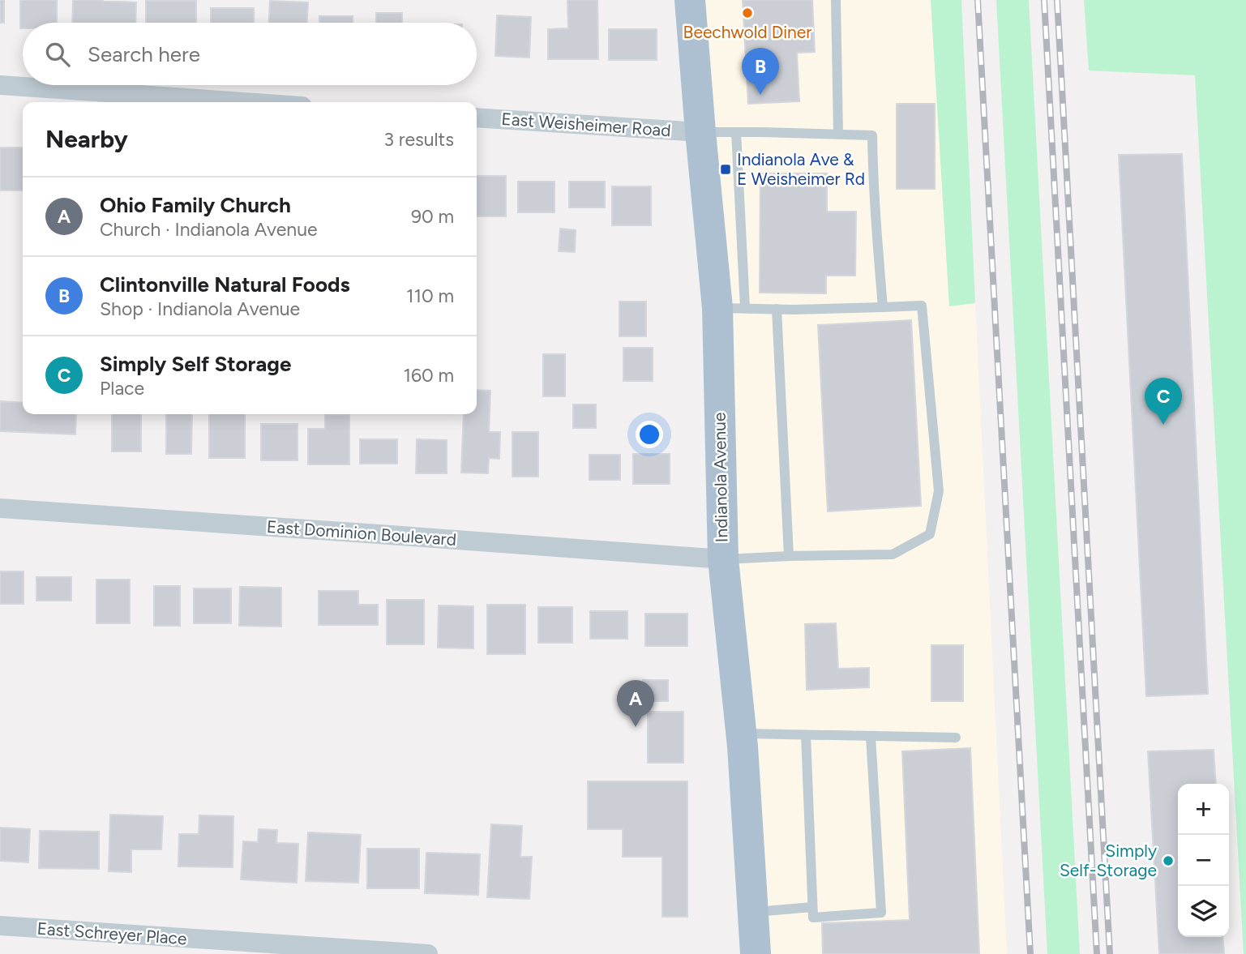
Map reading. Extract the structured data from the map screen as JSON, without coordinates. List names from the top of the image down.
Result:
{
  "streets": {
    "main road": ["Indianola Avenue"],
    "street": ["East Weisheimer Road", "East Dominion Boulevard", "East Schreyer Place"]
  },
  "crossings": [
    ["East Weisheimer Road", "Indianola Avenue"],
    ["Indianola Avenue", "East Dominion Boulevard"]
  ],
  "places": {
    "other": ["Beechwold Diner", "Simply Self-Storage"],
    "transit": ["Indianola Ave & E Weisheimer Rd"]
  },
  "page": {
    "search": "Search here",
    "pins": ["B", "C", "A"],
    "heading": ["Nearby", "3 results"],
    "list": [
      {
        "mark": "A",
        "name": "Ohio Family Church",
        "note": "Church · Indianola Avenue",
        "value": "90 m"
      },
      {
        "mark": "B",
        "name": "Clintonville Natural Foods",
        "note": "Shop · Indianola Avenue",
        "value": "110 m"
      },
      {
        "mark": "C",
        "name": "Simply Self Storage",
        "note": "Place",
        "value": "160 m"
      }
    ],
    "map_buttons": ["+", "−"]
  }
}
